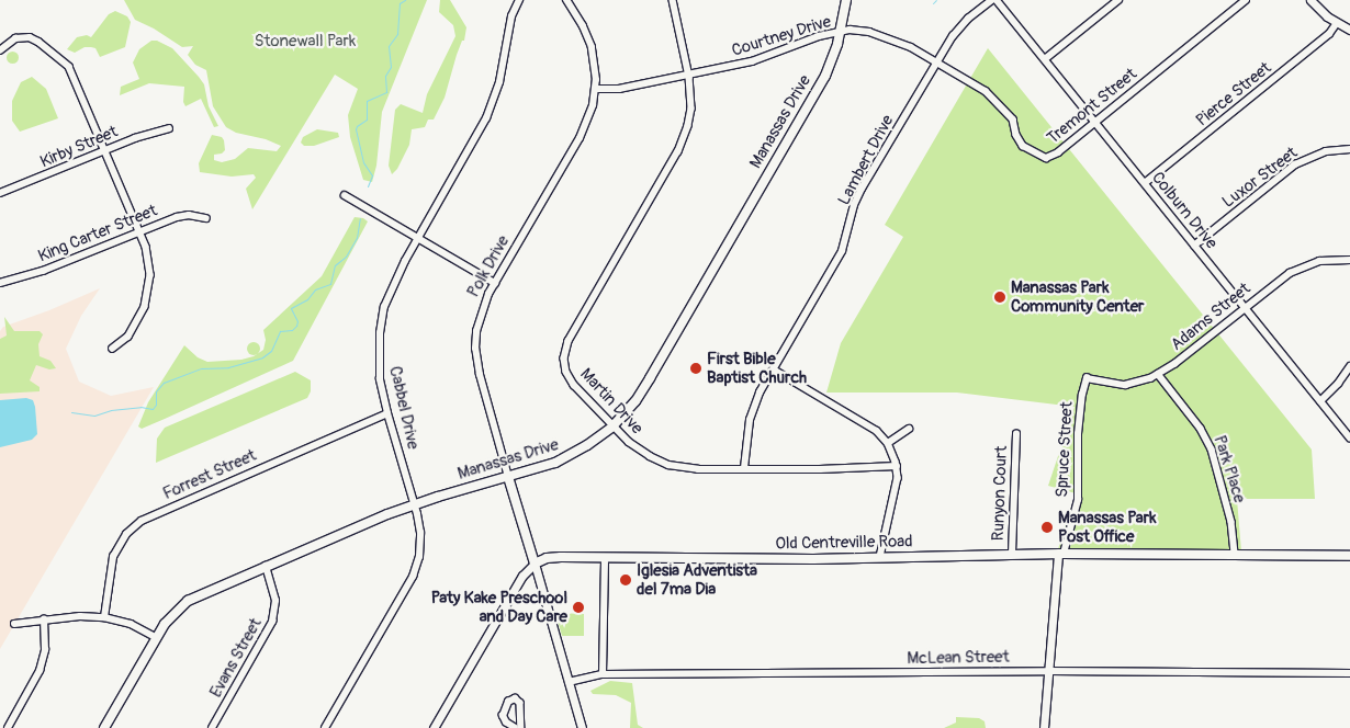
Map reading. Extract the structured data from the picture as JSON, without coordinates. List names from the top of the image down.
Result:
{
  "streets": {
    "main road": ["Manassas Drive", "Polk Drive", "Old Centreville Road"],
    "street": [
      "Courtney Drive",
      "Pierce Street",
      "Tremont Street",
      "Kirby Street",
      "Lambert Drive",
      "Luxor Street",
      "Colburn Drive",
      "King Carter Street",
      "Adams Street",
      "Martin Drive",
      "Cabbel Drive",
      "Spruce Street",
      "Park Place",
      "Forrest Street",
      "Runyon Court",
      "Evans Street",
      "McLean Street"
    ]
  },
  "crossings": [
    ["Courtney Drive", "Tremont Street"],
    ["Courtney Drive", "Manassas Drive"],
    ["Courtney Drive", "Lambert Drive"],
    ["Courtney Drive", "Polk Drive"],
    ["Courtney Drive", "Martin Drive"],
    ["Pierce Street", "Colburn Drive"],
    ["Tremont Street", "Lambert Drive"],
    ["Tremont Street", "Colburn Drive"],
    ["Manassas Drive", "Polk Drive"],
    ["Manassas Drive", "Martin Drive"],
    ["Manassas Drive", "Cabbel Drive"],
    ["Manassas Drive", "Evans Street"],
    ["Lambert Drive", "Martin Drive"],
    ["Luxor Street", "Colburn Drive"],
    ["Colburn Drive", "Adams Street"],
    ["Polk Drive", "Old Centreville Road"],
    ["Adams Street", "Spruce Street"],
    ["Adams Street", "Park Place"],
    ["Cabbel Drive", "Forrest Street"],
    ["Spruce Street", "Old Centreville Road"],
    ["Spruce Street", "McLean Street"],
    ["Park Place", "Old Centreville Road"],
    ["Runyon Court", "Old Centreville Road"]
  ],
  "parks": ["Stonewall Park"],
  "places": [
    "Manassas Park Community Center",
    "First Bible Baptist Church",
    "Manassas Park Post Office",
    "Iglesia Adventista del 7ma Dia",
    "Paty Kake Preschool and Day Care"
  ]
}
